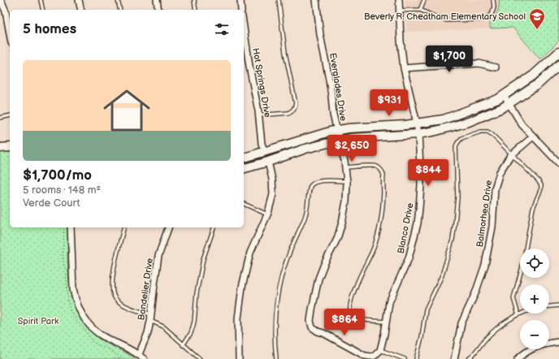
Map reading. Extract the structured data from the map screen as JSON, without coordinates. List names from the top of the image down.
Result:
{
  "streets": {
    "street": [
      "Hot Springs Drive",
      "Everglades Drive",
      "Balmorhea Drive",
      "Blanco Drive",
      "Bandelier Drive"
    ]
  },
  "crossings": [
    ["Everglades Drive", "Blanco Drive"]
  ],
  "parks": ["Spirit Park"],
  "places": {
    "school or university": ["Beverly R. Cheatham Elementary School"]
  },
  "page": {
    "heading": "5 homes",
    "price": [
      "$1,700",
      "$931",
      "$2,650",
      "$844",
      "$864"
    ],
    "list": [
      {
        "name": "$1,700/mo",
        "note": "5 rooms · 148 m² · Verde Court"
      }
    ],
    "map_buttons": ["+", "−"]
  }
}
